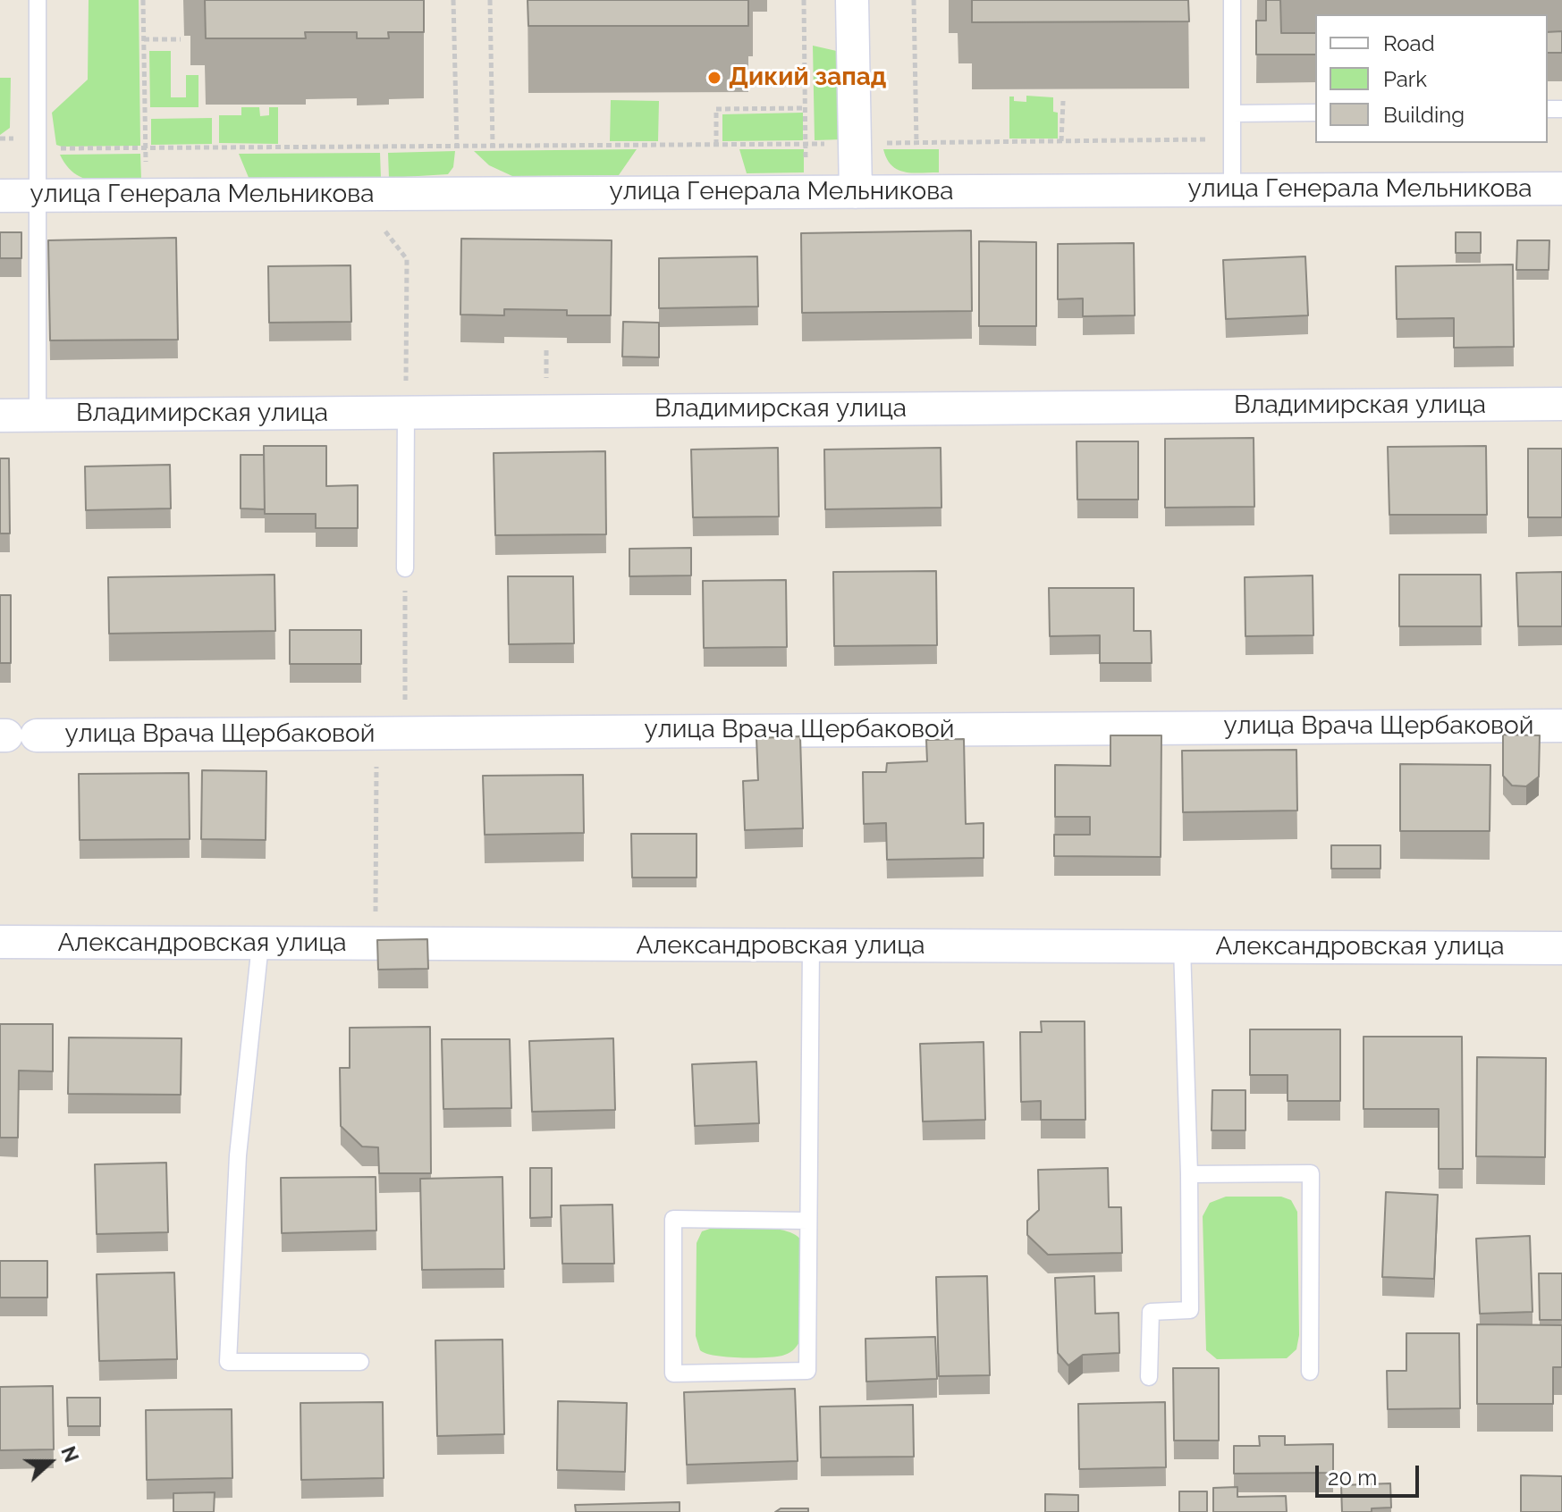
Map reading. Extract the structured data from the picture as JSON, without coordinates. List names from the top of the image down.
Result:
{
  "streets": {
    "street": [
      "улица Генерала Мельникова",
      "Владимирская улица",
      "улица Врача Щербаковой",
      "Александровская улица"
    ]
  },
  "places": ["Дикий запад"],
  "legend": ["Road", "Park", "Building"],
  "scale_bar": "20 m",
  "north": "right"
}
